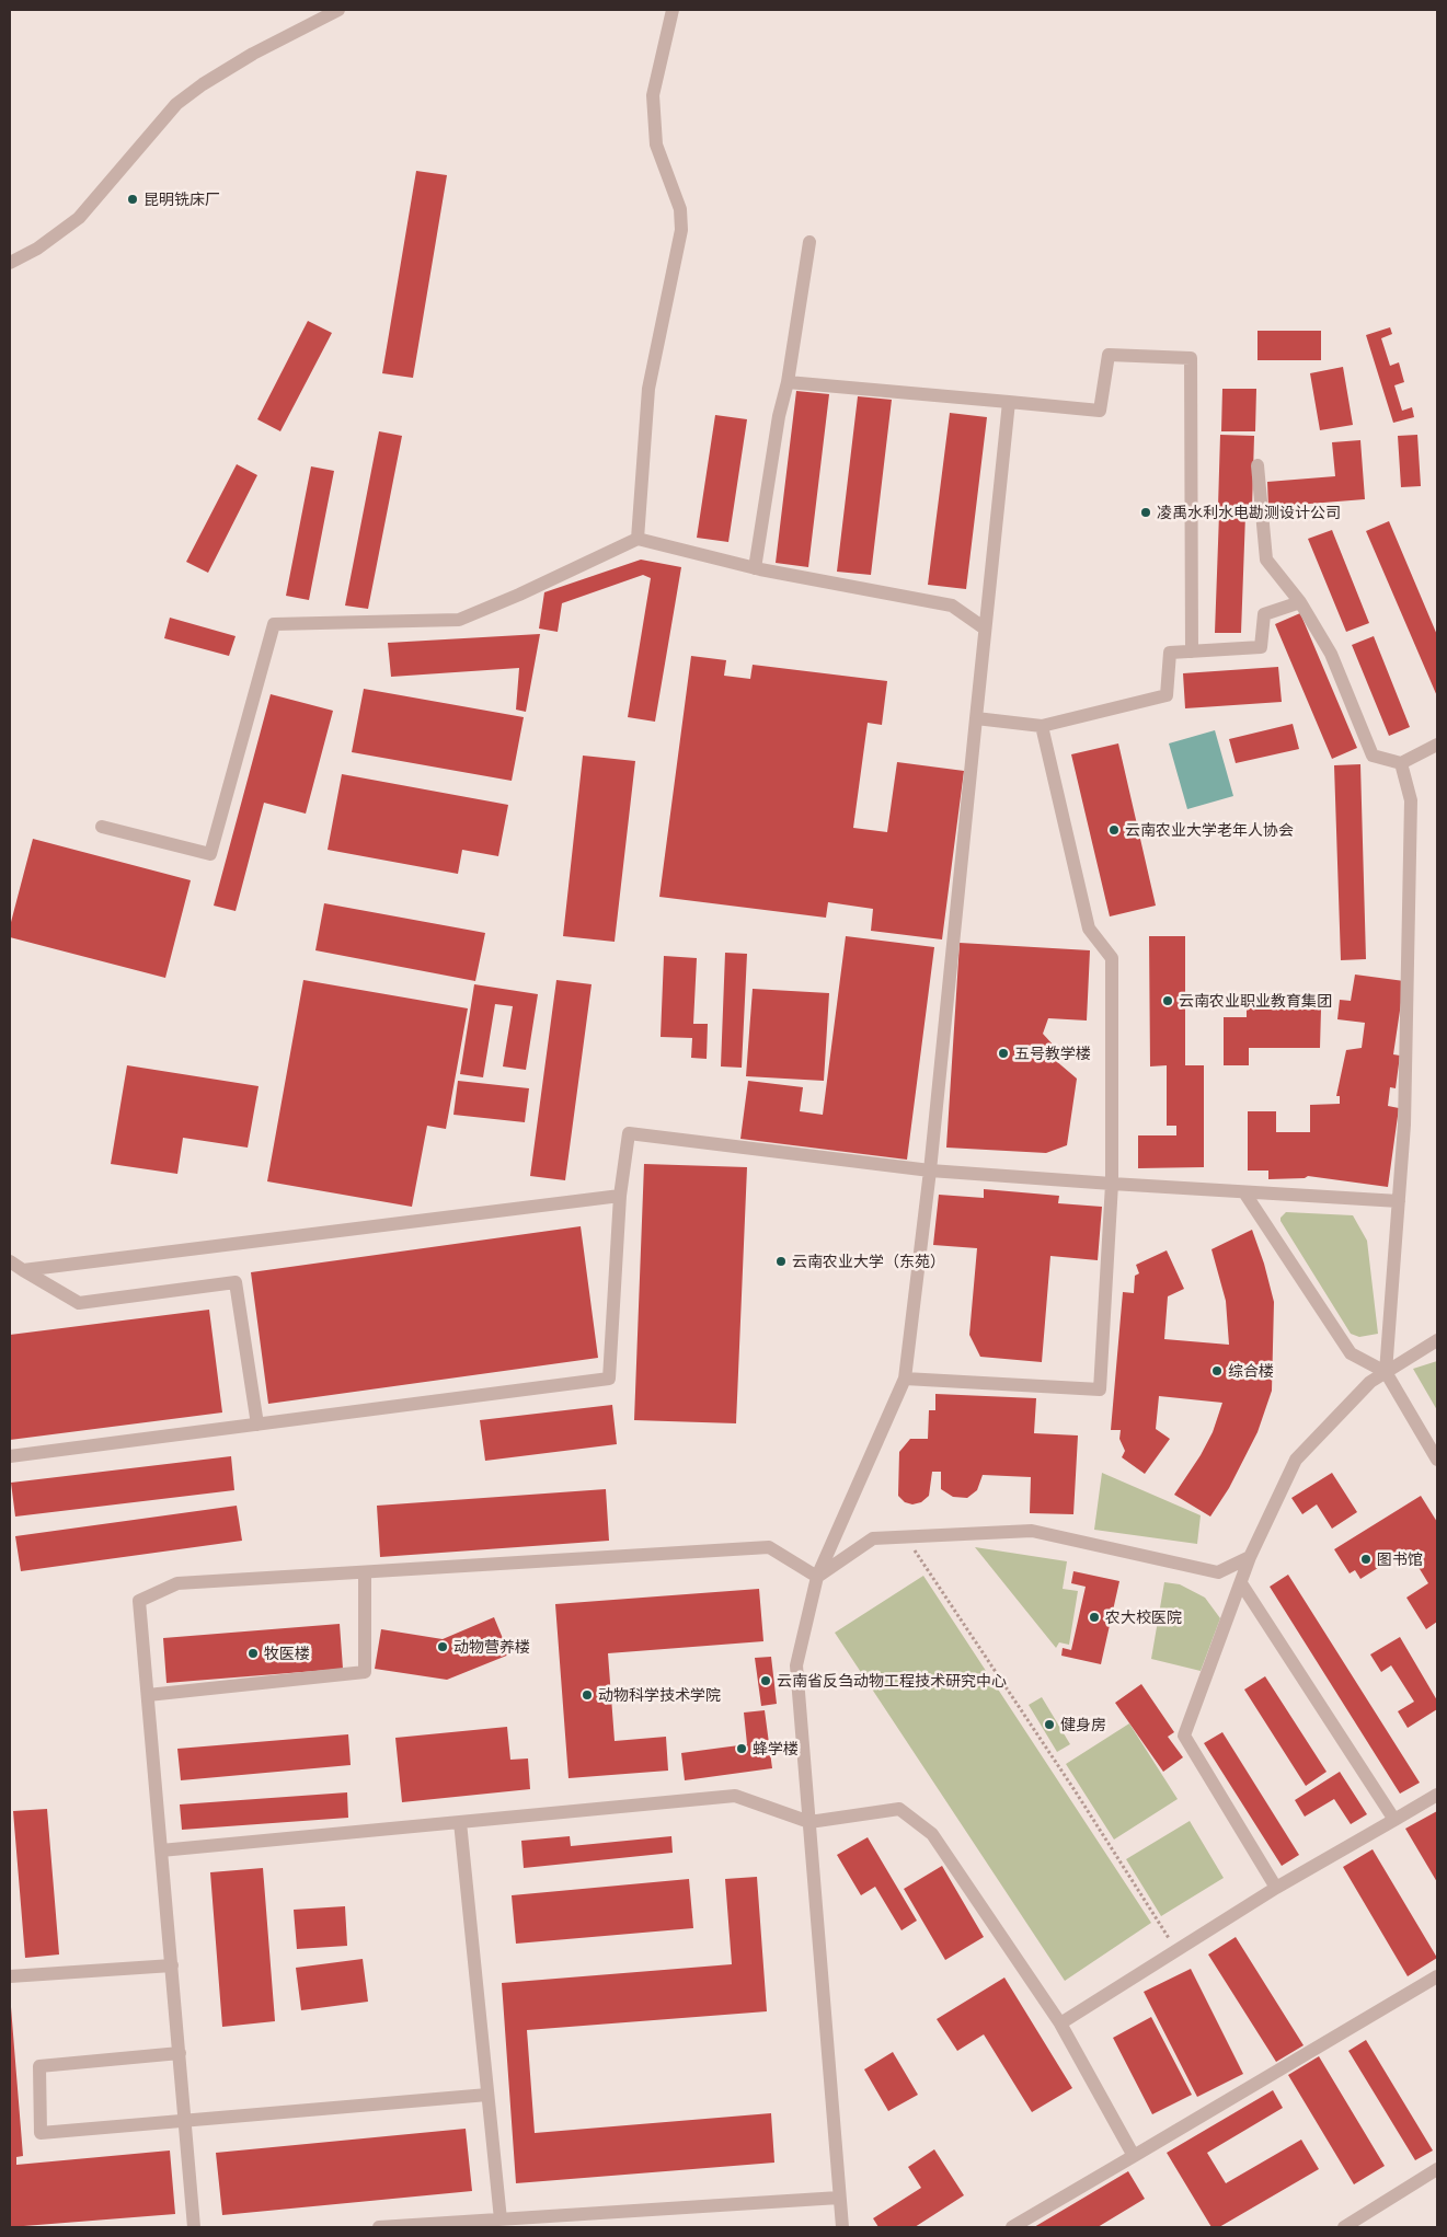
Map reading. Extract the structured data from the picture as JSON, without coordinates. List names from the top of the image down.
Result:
{
  "places": [
    "昆明铣床厂",
    "凌禹水利水电勘测设计公司",
    "云南农业大学老年人协会",
    "云南农业职业教育集团",
    "五号教学楼",
    "云南农业大学（东苑）",
    "综合楼",
    "图书馆",
    "农大校医院",
    "动物营养楼",
    "牧医楼",
    "云南省反刍动物工程技术研究中心",
    "动物科学技术学院",
    "健身房",
    "蜂学楼"
  ]
}
